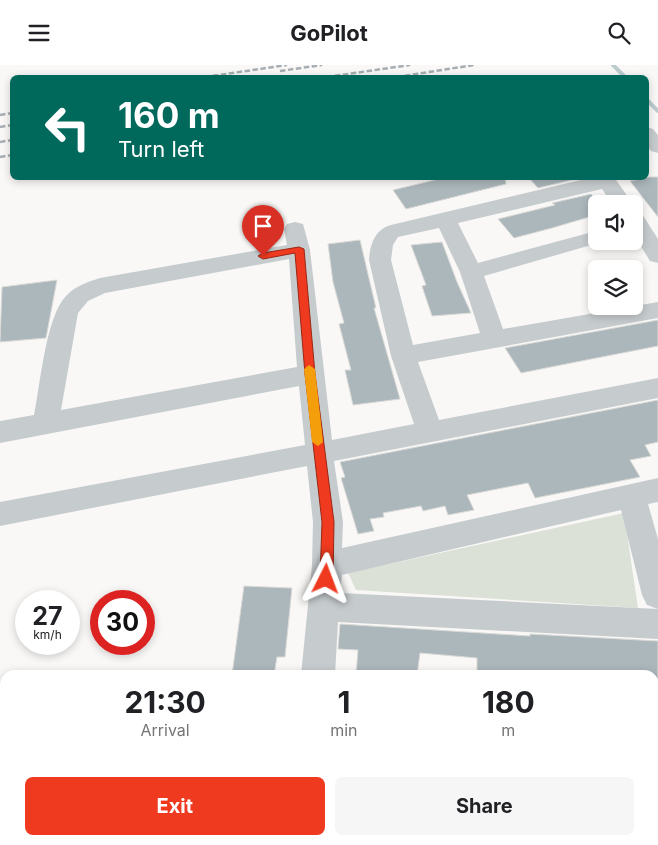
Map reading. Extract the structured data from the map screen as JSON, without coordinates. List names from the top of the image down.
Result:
{
  "page": {
    "header": "GoPilot",
    "turn": ["160 m", "Turn left"],
    "speed": "27 km/h",
    "limit": "30",
    "eta": [
      "21:30",
      "Arrival",
      "1",
      "min",
      "180",
      "m"
    ],
    "buttons": ["Exit", "Share"]
  }
}
